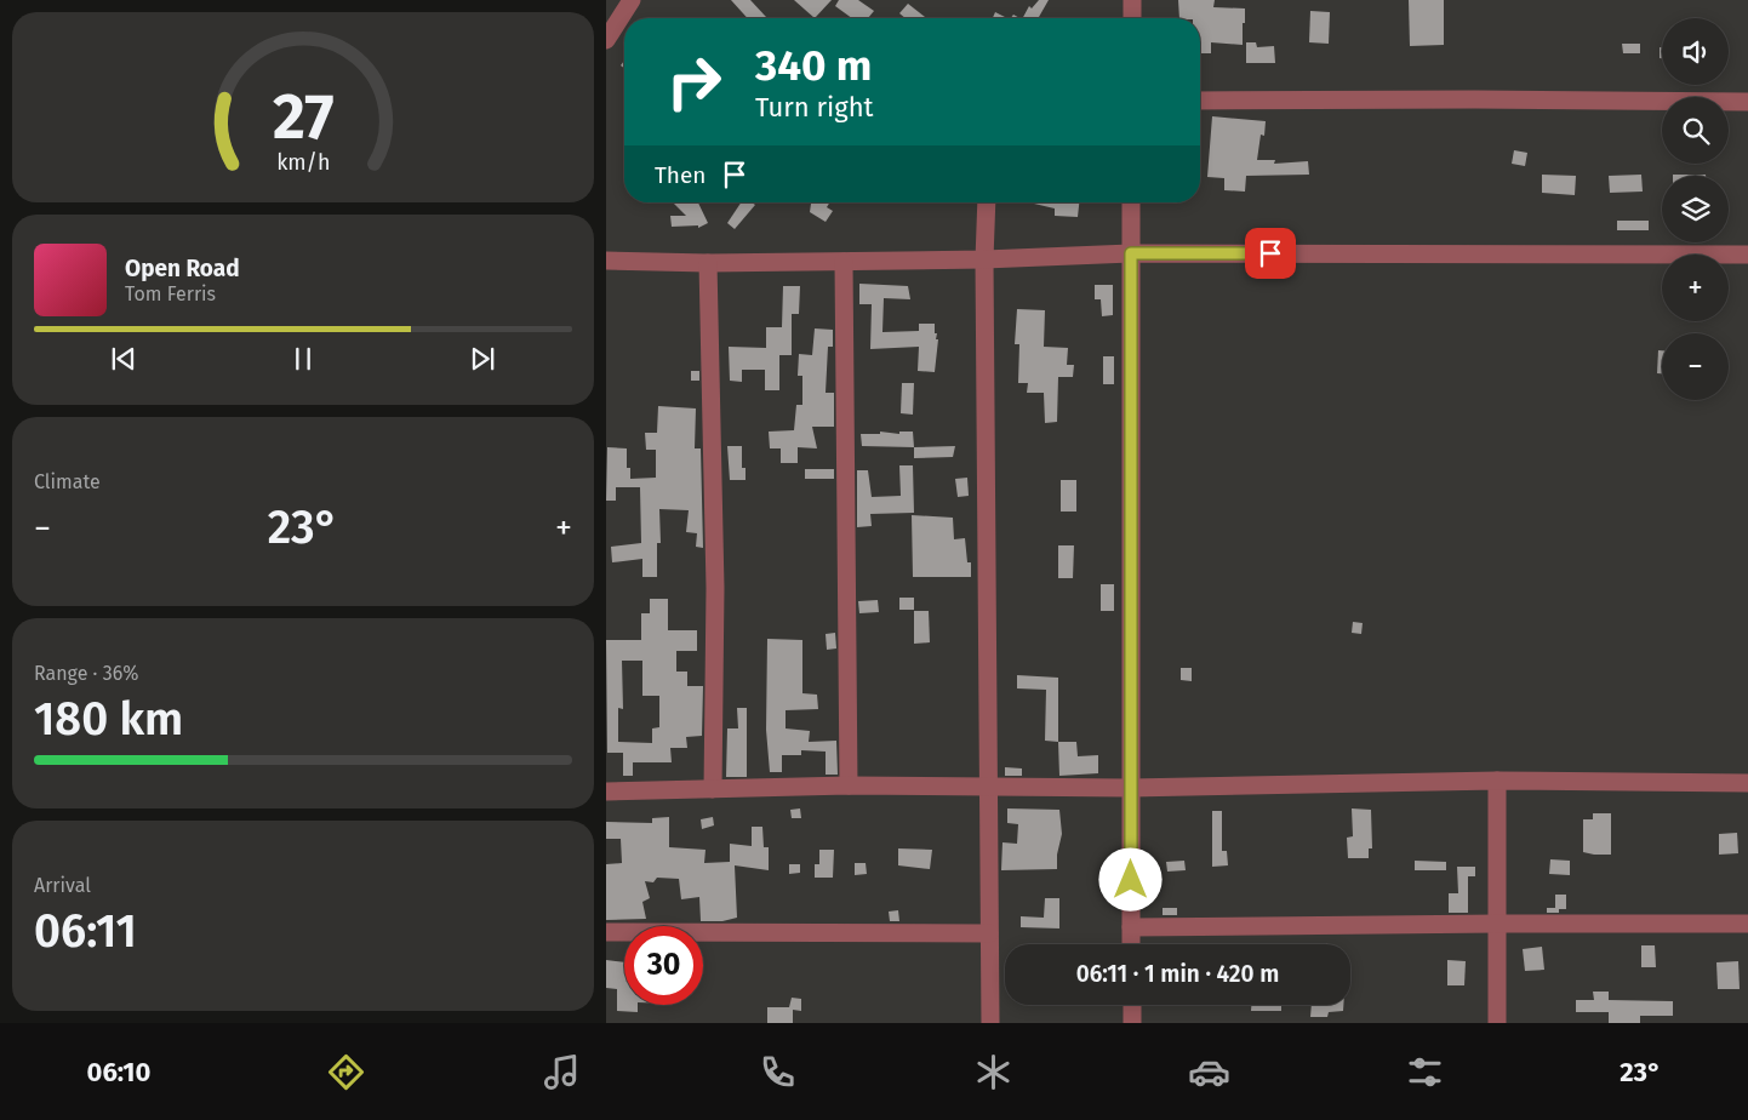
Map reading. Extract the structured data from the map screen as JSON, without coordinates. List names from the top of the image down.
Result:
{
  "page": {
    "map_buttons": ["+", "−"],
    "turn": ["340 m", "Turn right"],
    "then": "Then",
    "song": ["Open Road", "Tom Ferris"],
    "tile": [
      "Climate",
      ["Range · 36%", "180 km"],
      ["Arrival", "06:11"]
    ],
    "heat": ["−", "23°", "+"],
    "limit": "30",
    "trip": "06:11 · 1 min · 420 m",
    "tabs": ["06:10", "23°"],
    "gauge": ["27", "km/h"]
  }
}
